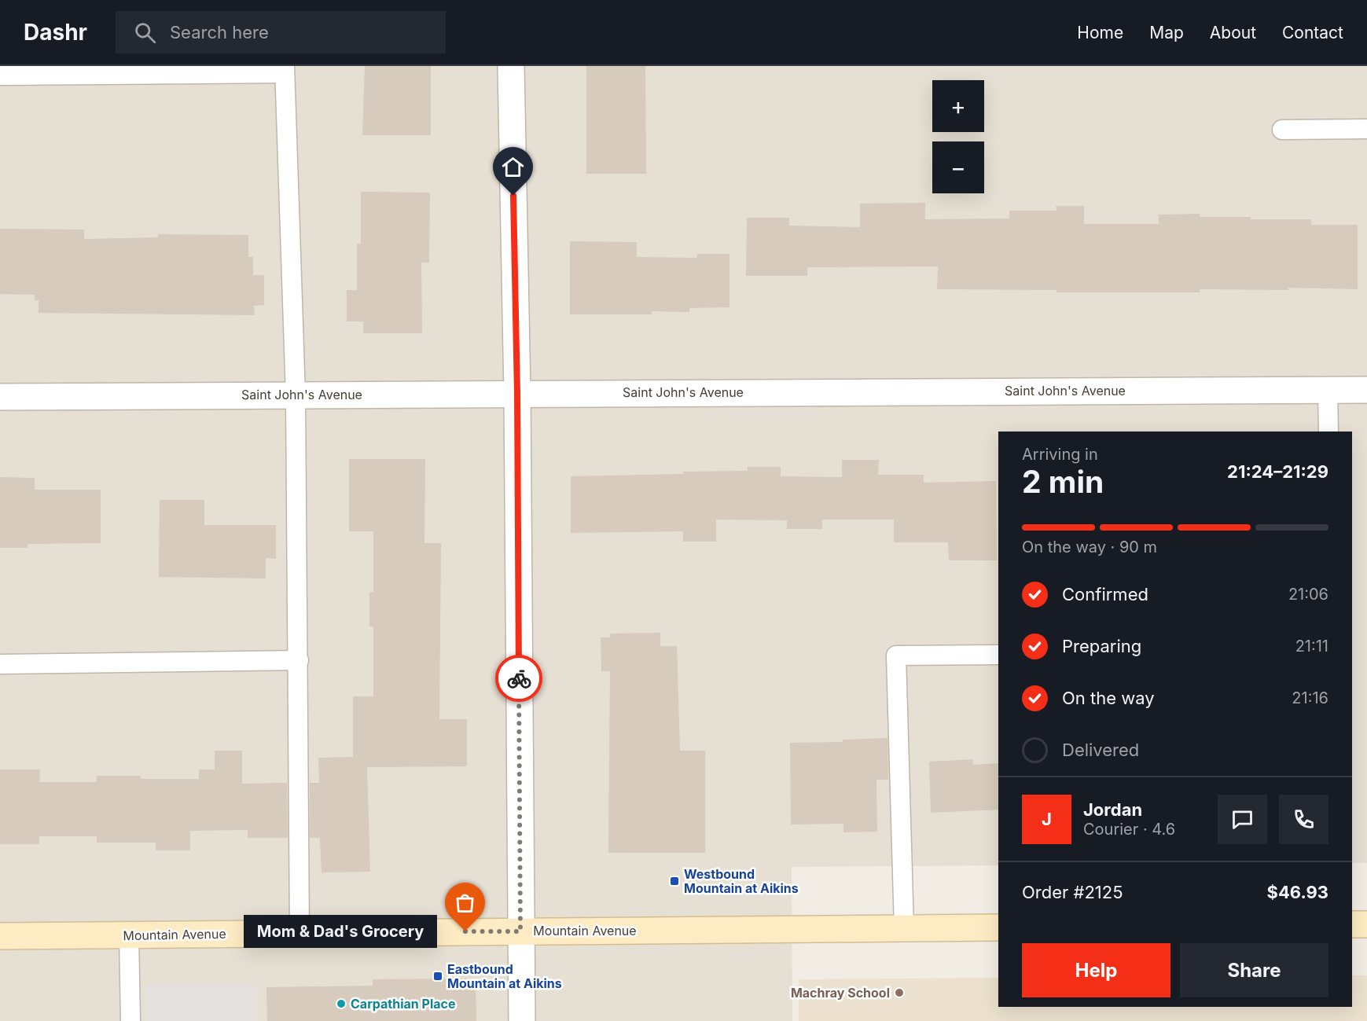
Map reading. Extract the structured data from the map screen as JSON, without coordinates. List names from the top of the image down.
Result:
{
  "streets": {
    "main road": ["Mountain Avenue"],
    "street": ["Saint John's Avenue"]
  },
  "places": {
    "transit": ["Westbound Mountain at Aikins", "Eastbound Mountain at Aikins"],
    "other": ["Mom & Dad's Grocery", "Machray School", "Carpathian Place"]
  },
  "page": {
    "header": "Dashr",
    "search": "Search here",
    "nav": [
      "Home",
      "Map",
      "About",
      "Contact"
    ],
    "map_buttons": ["+", "−"],
    "heading": ["2 min", "Arriving in", "21:24–21:29"],
    "panel": [
      "Jordan",
      "Courier · 4.6",
      "Order #2125",
      "$46.93"
    ],
    "bar": "On the way · 90 m",
    "list": [
      ["Confirmed", "21:06"],
      ["Preparing", "21:11"],
      ["On the way", "21:16"],
      "Delivered"
    ],
    "round": "J",
    "bubble": "Mom & Dad's Grocery",
    "buttons": ["Help", "Share"]
  }
}
